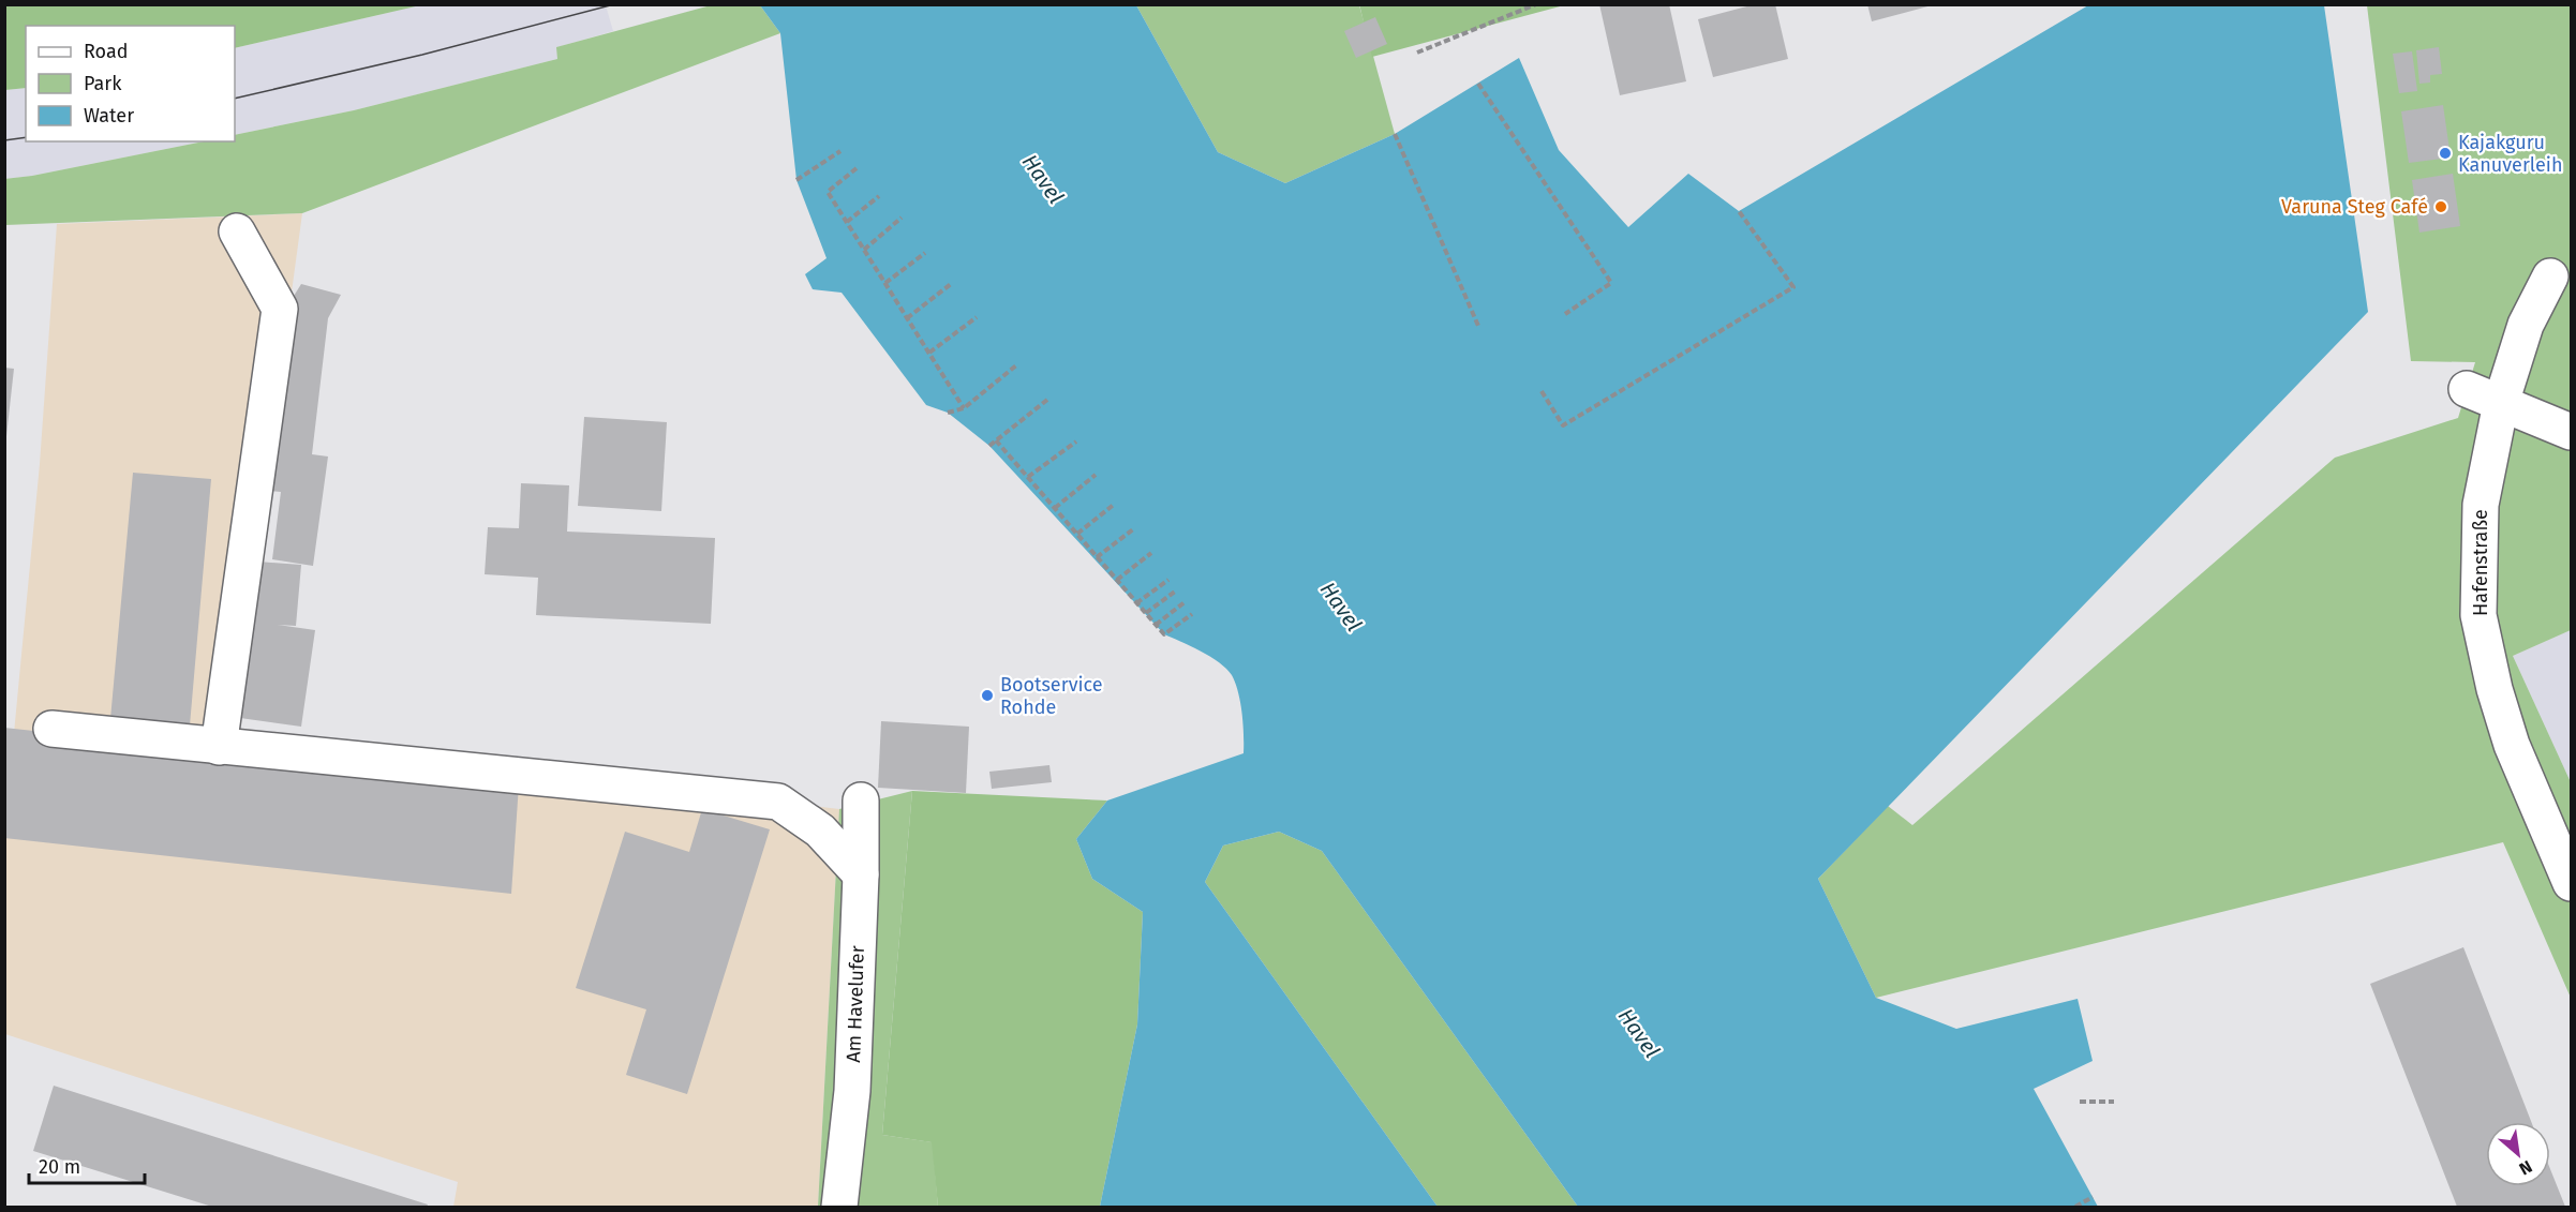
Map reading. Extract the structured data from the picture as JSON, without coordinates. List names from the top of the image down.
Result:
{
  "streets": {
    "street": ["Hafenstraße", "Am Havelufer"]
  },
  "water": ["Havel"],
  "places": ["Kajakguru Kanuverleih", "Varuna Steg Café", "Bootservice Rohde"],
  "legend": ["Road", "Park", "Water"],
  "scale_bar": "20 m",
  "north": "bottom right"
}
